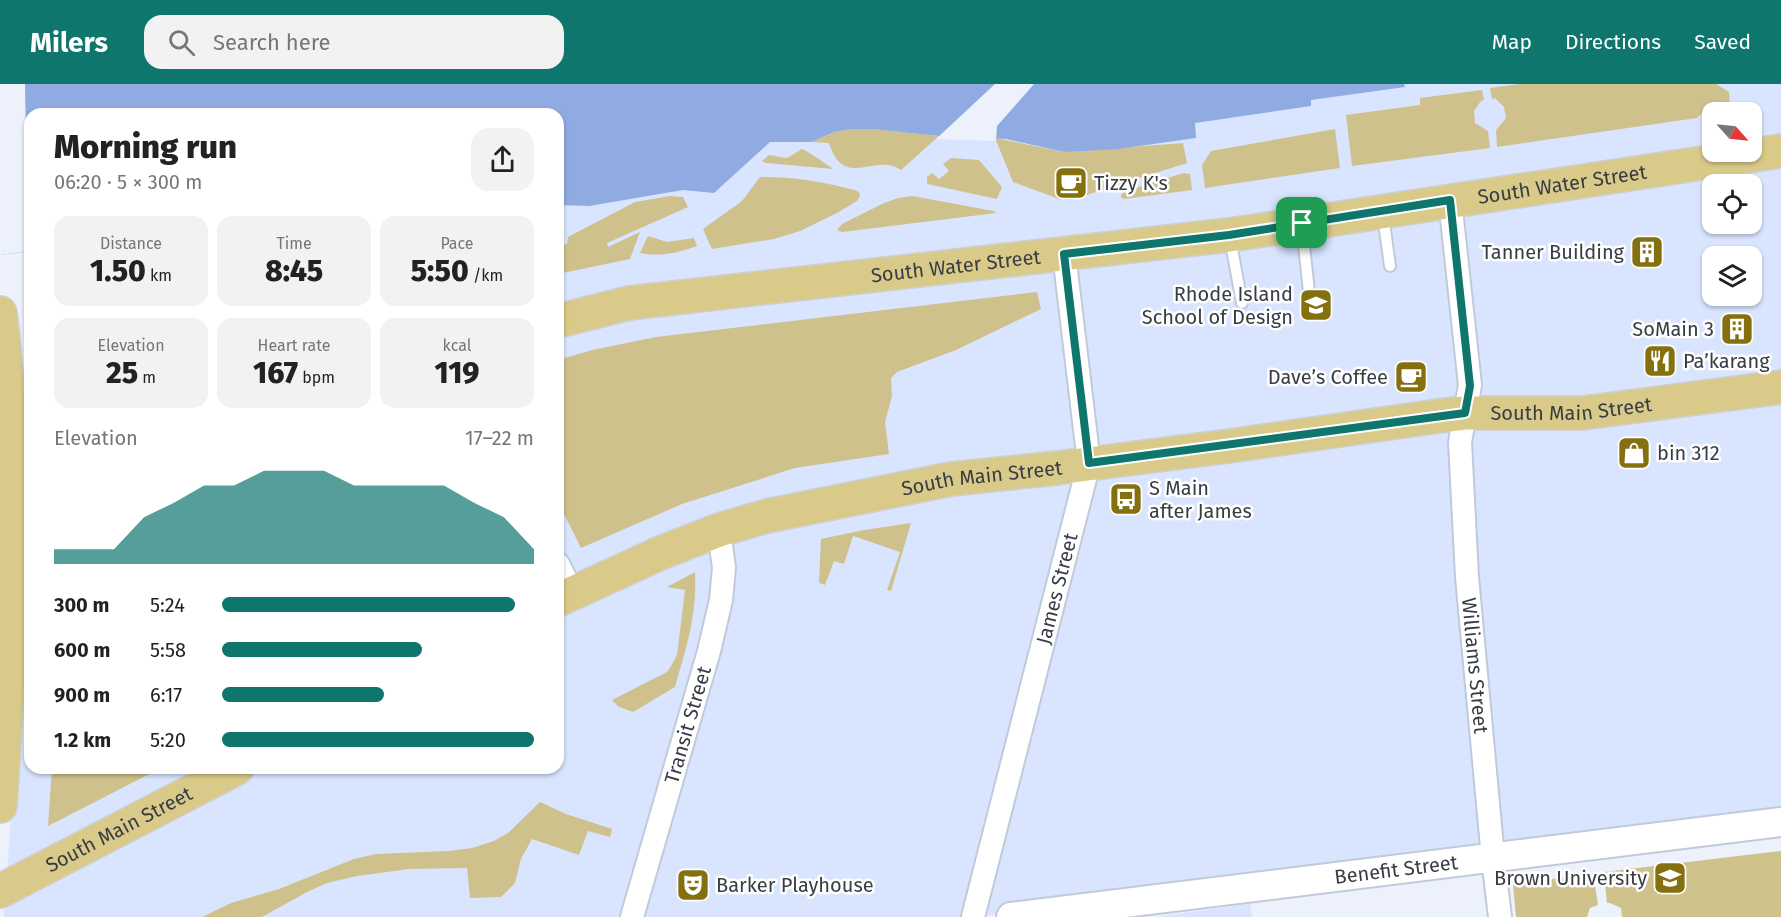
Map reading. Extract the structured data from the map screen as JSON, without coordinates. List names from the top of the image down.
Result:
{
  "streets": {
    "main road": ["South Water Street", "South Main Street"],
    "street": [
      "James Street",
      "Williams Street",
      "Transit Street",
      "Benefit Street"
    ]
  },
  "crossings": [
    ["South Water Street", "James Street"],
    ["South Water Street", "Williams Street"],
    ["South Main Street", "James Street"],
    ["South Main Street", "Williams Street"],
    ["South Main Street", "Transit Street"],
    ["Williams Street", "Benefit Street"]
  ],
  "places": {
    "cafe": ["Tizzy K's", "Dave’s Coffee"],
    "building": ["Tanner Building", "SoMain 3"],
    "school or university": ["Rhode Island School of Design", "Brown University"],
    "restaurant": ["Pa’karang"],
    "shop": ["bin 312"],
    "bus stop": ["S Main after James"],
    "theatre": ["Barker Playhouse"]
  },
  "north": "bottom right",
  "page": {
    "header": "Milers",
    "search": "Search here",
    "nav": ["Map", "Directions", "Saved"],
    "heading": ["Morning run", "06:20 · 5 × 300 m"],
    "stats": [
      ["Distance", "1.50 km"],
      ["Time", "8:45"],
      ["Pace", "5:50 /km"],
      ["Elevation", "25 m"],
      ["Heart rate", "167 bpm"],
      ["kcal", "119"]
    ],
    "chart": ["Elevation", "17–22 m"],
    "list": [
      {
        "name": "300 m",
        "note": "5:24"
      },
      {
        "name": "600 m",
        "note": "5:58"
      },
      {
        "name": "900 m",
        "note": "6:17"
      },
      {
        "name": "1.2 km",
        "note": "5:20"
      }
    ]
  }
}
